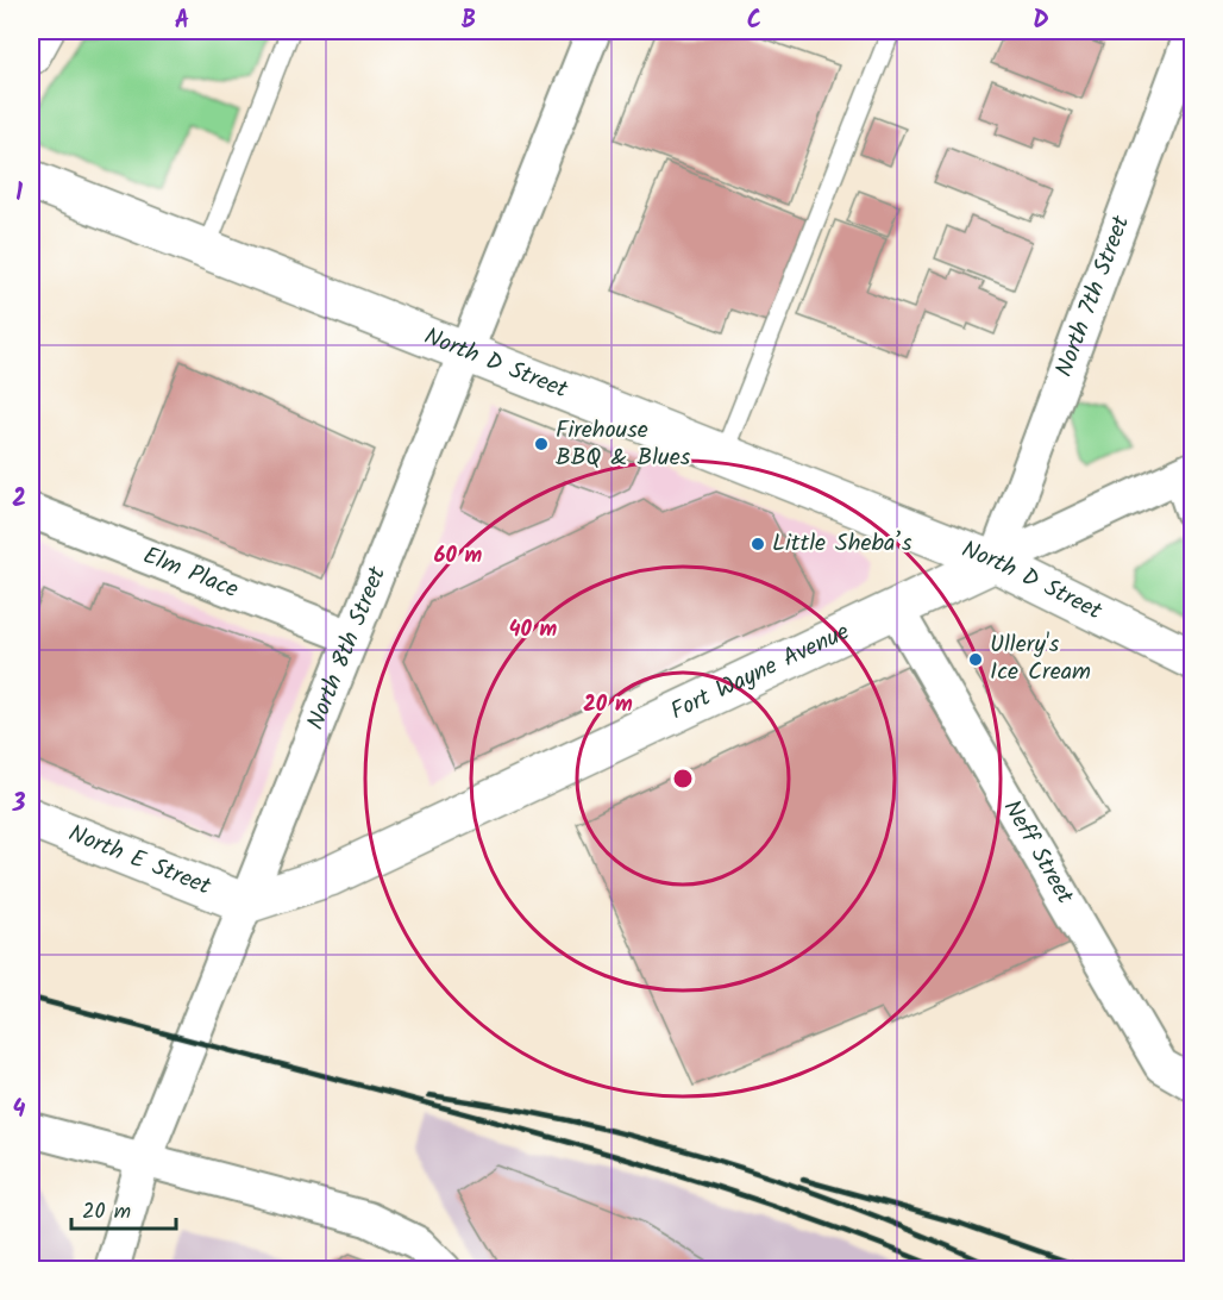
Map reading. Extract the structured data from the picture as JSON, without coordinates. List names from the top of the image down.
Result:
{
  "streets": {
    "main road": ["North D Street", "Fort Wayne Avenue", "North E Street"],
    "street": [
      "North 7th Street",
      "Elm Place",
      "North 8th Street",
      "Neff Street"
    ]
  },
  "crossings": [
    ["North 7th Street", "North D Street"],
    ["North 7th Street", "Fort Wayne Avenue"],
    ["North D Street", "North 8th Street"],
    ["North D Street", "Fort Wayne Avenue"],
    ["Elm Place", "North 8th Street"],
    ["North 8th Street", "Fort Wayne Avenue"],
    ["North 8th Street", "North E Street"],
    ["Fort Wayne Avenue", "Neff Street"],
    ["Fort Wayne Avenue", "North E Street"]
  ],
  "places": ["Firehouse BBQ & Blues", "Little Sheba’s", "Ullery's Ice Cream"],
  "scale_bar": "20 m",
  "grid": {
    "columns": [
      "A",
      "B",
      "C",
      "D"
    ],
    "rows": [
      "1",
      "2",
      "3",
      "4"
    ]
  },
  "rings": ["60 m", "40 m", "20 m"]
}
